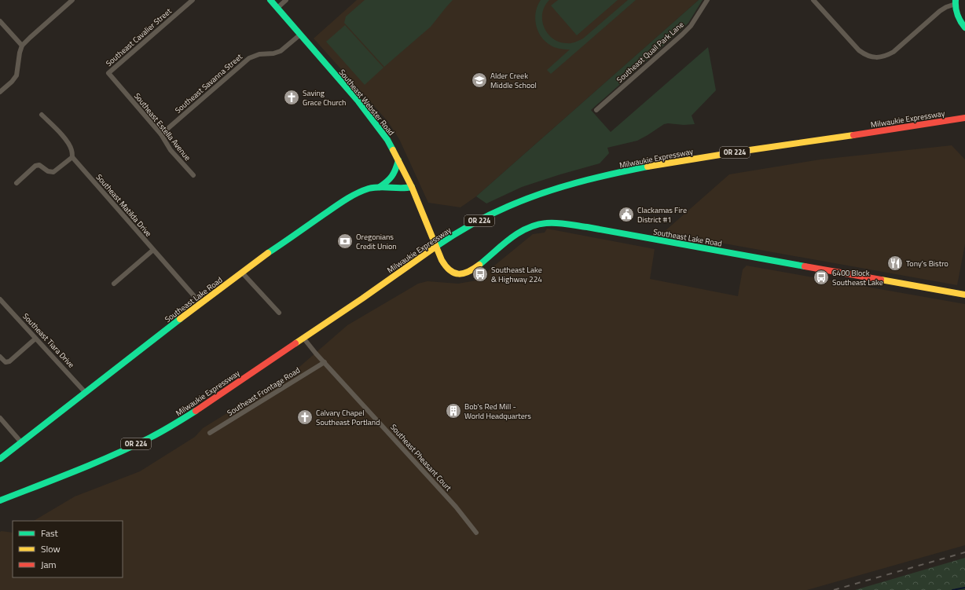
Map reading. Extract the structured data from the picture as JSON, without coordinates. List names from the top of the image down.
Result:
{
  "streets": {
    "main road": [
      "Southeast Webster Road",
      "Milwaukie Expressway",
      "OR 224",
      "Southeast Lake Road"
    ],
    "street": [
      "Southeast Cavalier Street",
      "Southeast Quail Park Lane",
      "Southeast Savanna Street",
      "Southeast Estella Avenue",
      "Southeast Matilda Drive",
      "Southeast Tiara Drive",
      "Southeast Frontage Road",
      "Southeast Pheasant Court"
    ]
  },
  "crossings": [
    ["Southeast Cavalier Street", "Southeast Estella Avenue"],
    ["Southeast Savanna Street", "Southeast Webster Road"],
    ["Southeast Savanna Street", "Southeast Estella Avenue"],
    ["Southeast Webster Road", "Milwaukie Expressway"],
    ["Southeast Webster Road", "Southeast Lake Road"],
    ["Milwaukie Expressway", "Southeast Lake Road"],
    ["Milwaukie Expressway", "Southeast Pheasant Court"],
    ["Southeast Matilda Drive", "Southeast Lake Road"],
    ["Southeast Lake Road", "Southeast Tiara Drive"],
    ["Southeast Frontage Road", "Southeast Pheasant Court"]
  ],
  "places": {
    "school or university": ["Alder Creek Middle School"],
    "church": ["Saving Grace Church", "Calvary Chapel Southeast Portland"],
    "public building": ["Clackamas Fire District #1"],
    "bank": ["Oregonians Credit Union"],
    "restaurant": ["Tony's Bistro"],
    "bus stop": ["Southeast Lake & Highway 224", "6400 Block Southeast Lake"],
    "building": ["Bob's Red Mill - World Headquarters"]
  },
  "legend": ["Fast", "Slow", "Jam"]
}
